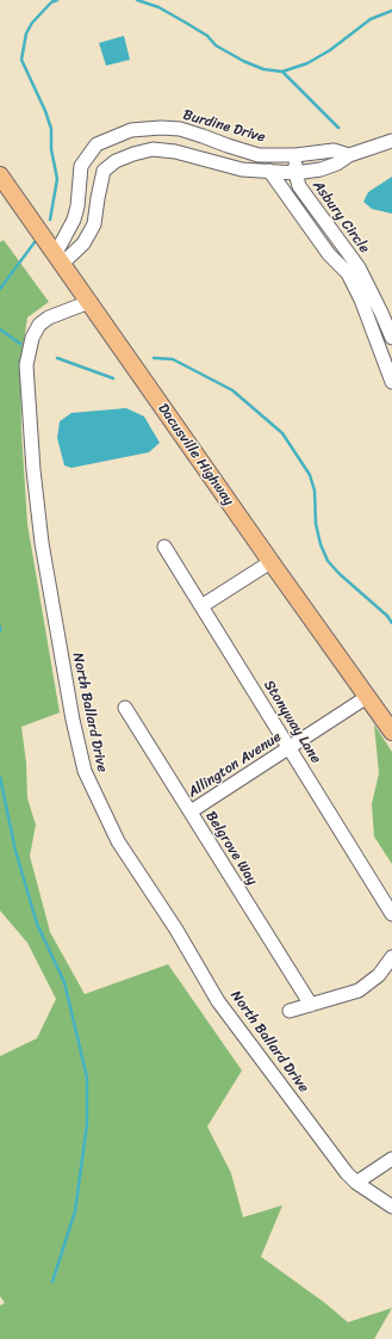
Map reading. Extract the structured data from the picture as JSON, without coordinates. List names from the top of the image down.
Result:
{
  "streets": {
    "main road": ["Dacusville Highway"],
    "street": [
      "Burdine Drive",
      "Asbury Circle",
      "North Ballard Drive",
      "Stonyway Lane",
      "Allington Avenue",
      "Belgrove Way"
    ]
  },
  "crossings": [
    ["Burdine Drive", "Asbury Circle"],
    ["Burdine Drive", "Dacusville Highway"],
    ["Dacusville Highway", "North Ballard Drive"],
    ["Dacusville Highway", "Allington Avenue"],
    ["Stonyway Lane", "Allington Avenue"],
    ["Allington Avenue", "Belgrove Way"]
  ]
}
